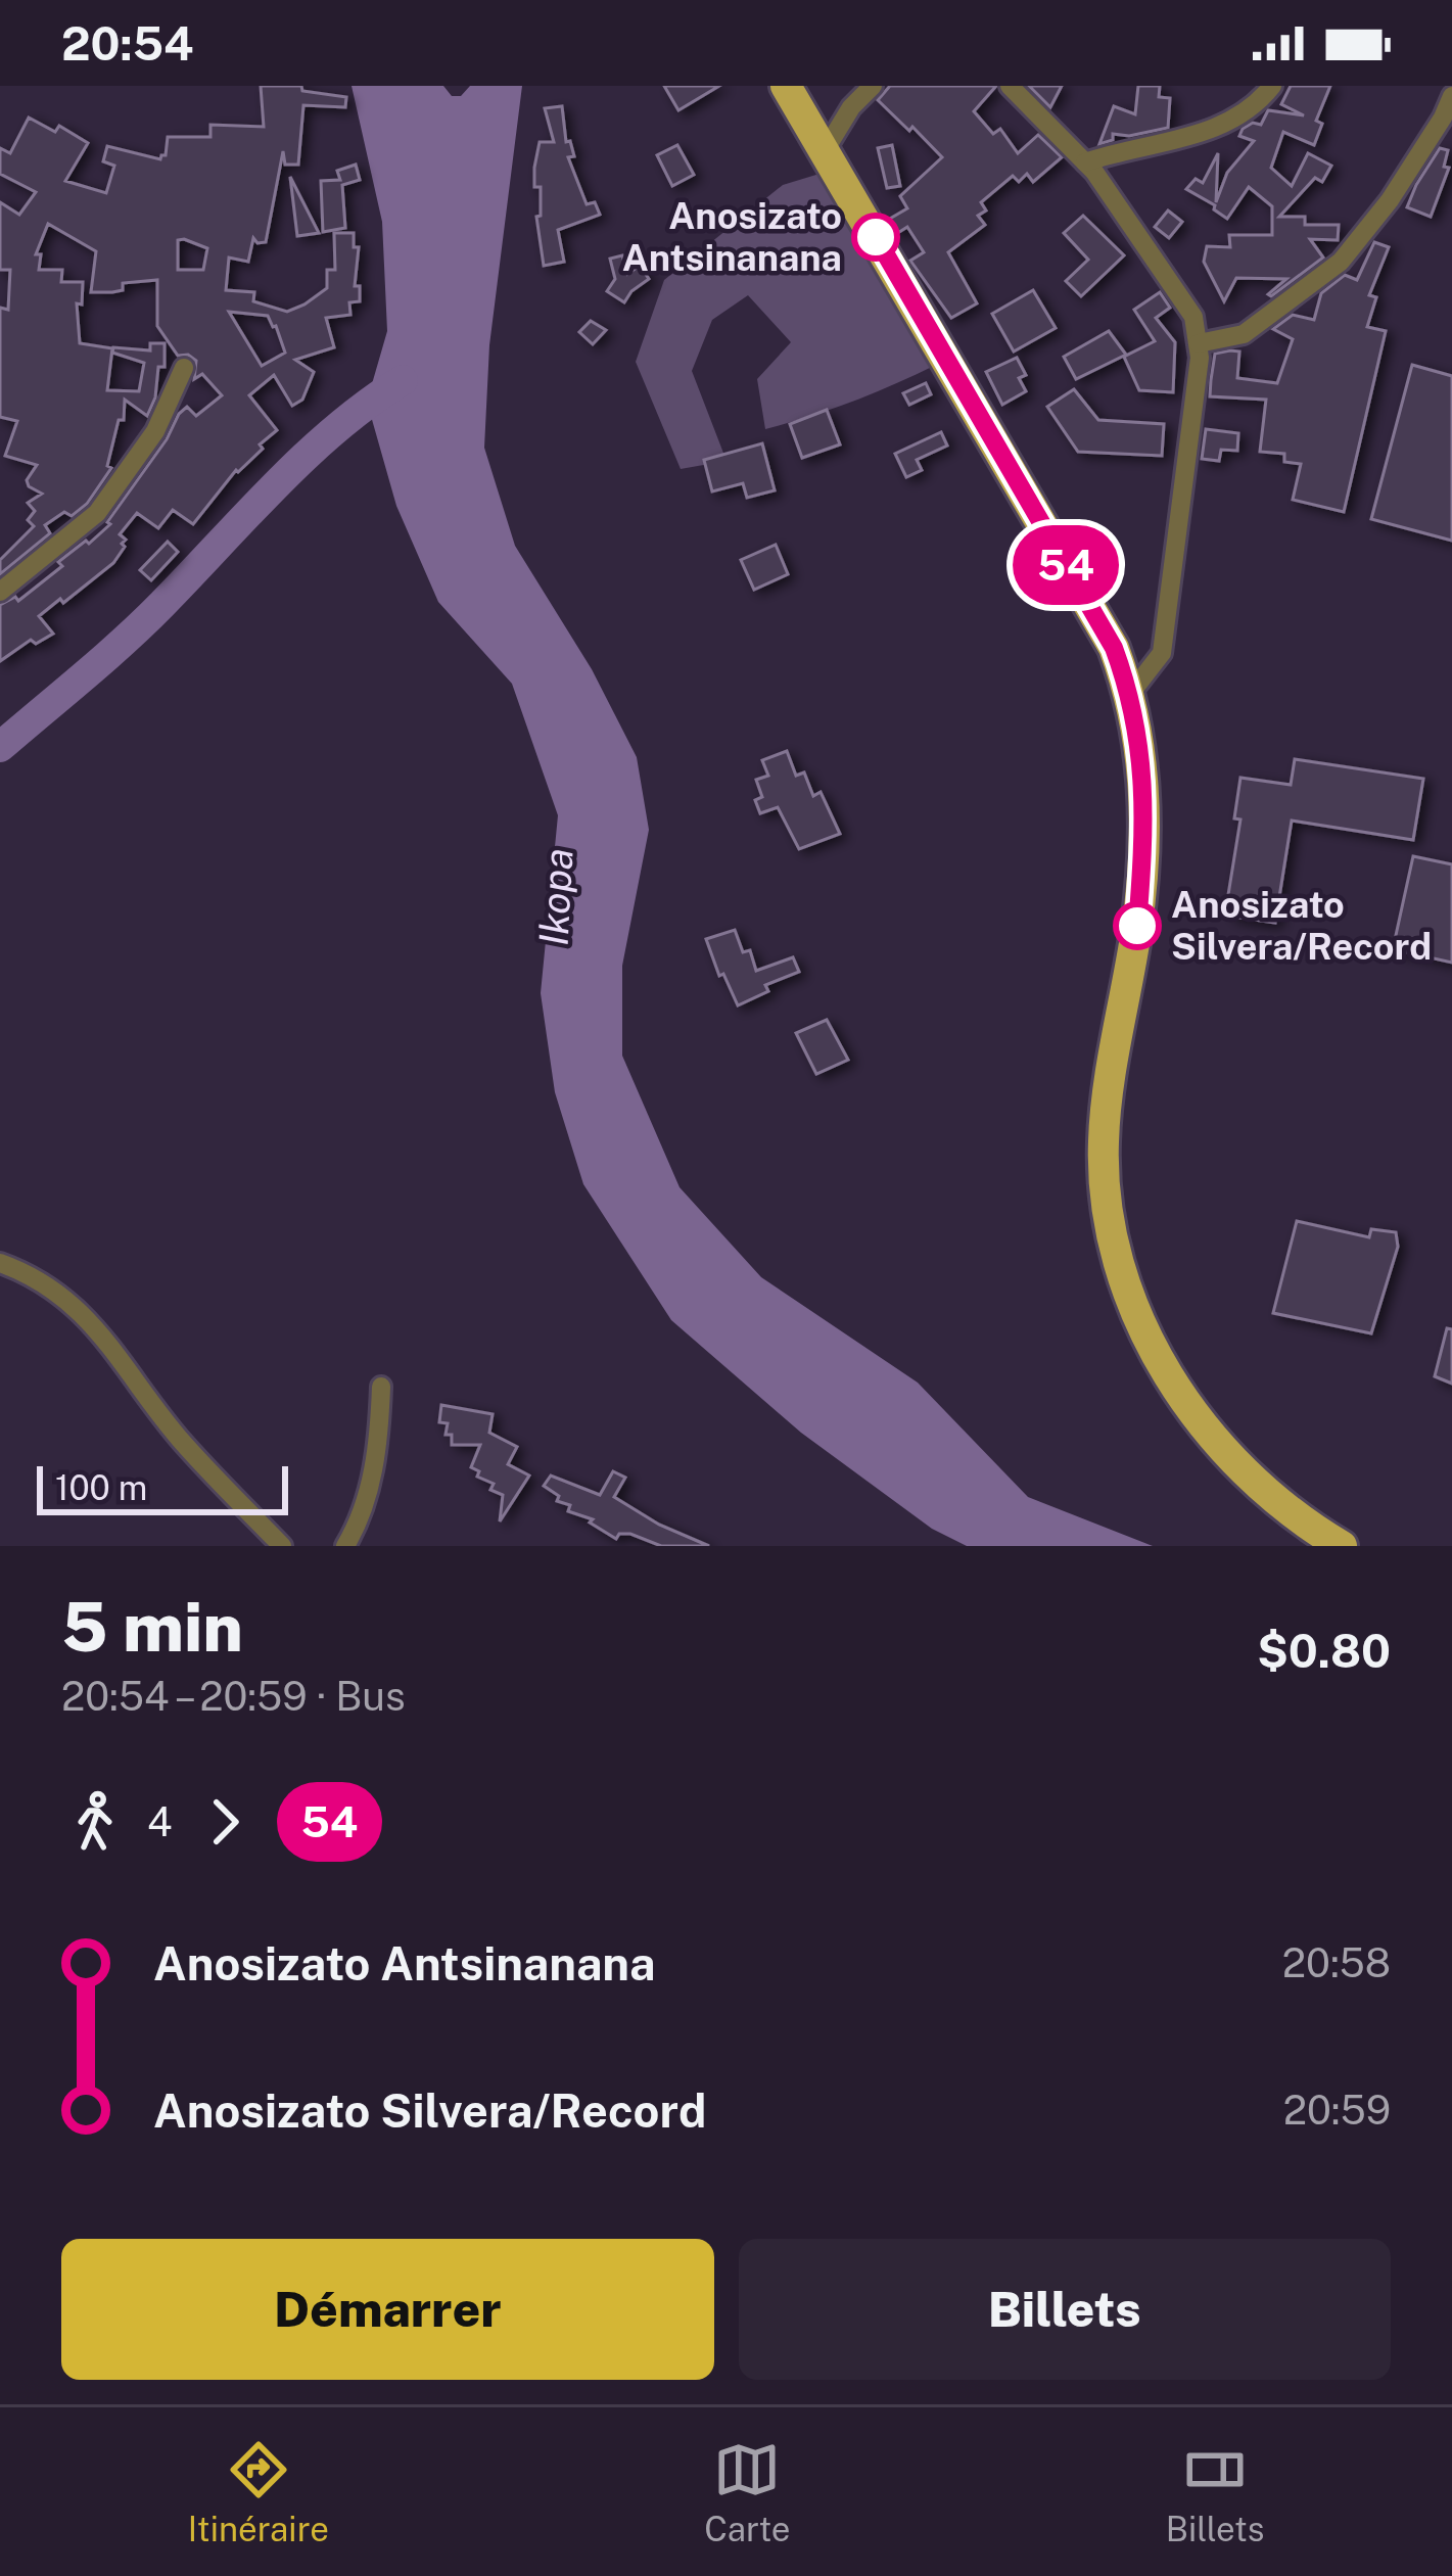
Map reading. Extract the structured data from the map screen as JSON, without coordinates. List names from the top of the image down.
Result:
{
  "water": ["Ikopa"],
  "places": ["Anosizato Antsinanana", "Anosizato Silvera/Record"],
  "lines": ["bus line 54"],
  "scale_bar": "100 m",
  "page": {
    "status": "20:54",
    "on_map": "54",
    "scale": "100 m",
    "heading": ["5 min", "20:54 – 20:59 · Bus", "$0.80"],
    "legs": ["4", "54"],
    "list": [
      {
        "name": "Anosizato Antsinanana",
        "value": "20:58"
      },
      {
        "name": "Anosizato Silvera/Record",
        "value": "20:59"
      }
    ],
    "buttons": ["Démarrer", "Billets"],
    "tabs": ["Itinéraire", "Carte", "Billets"]
  }
}
